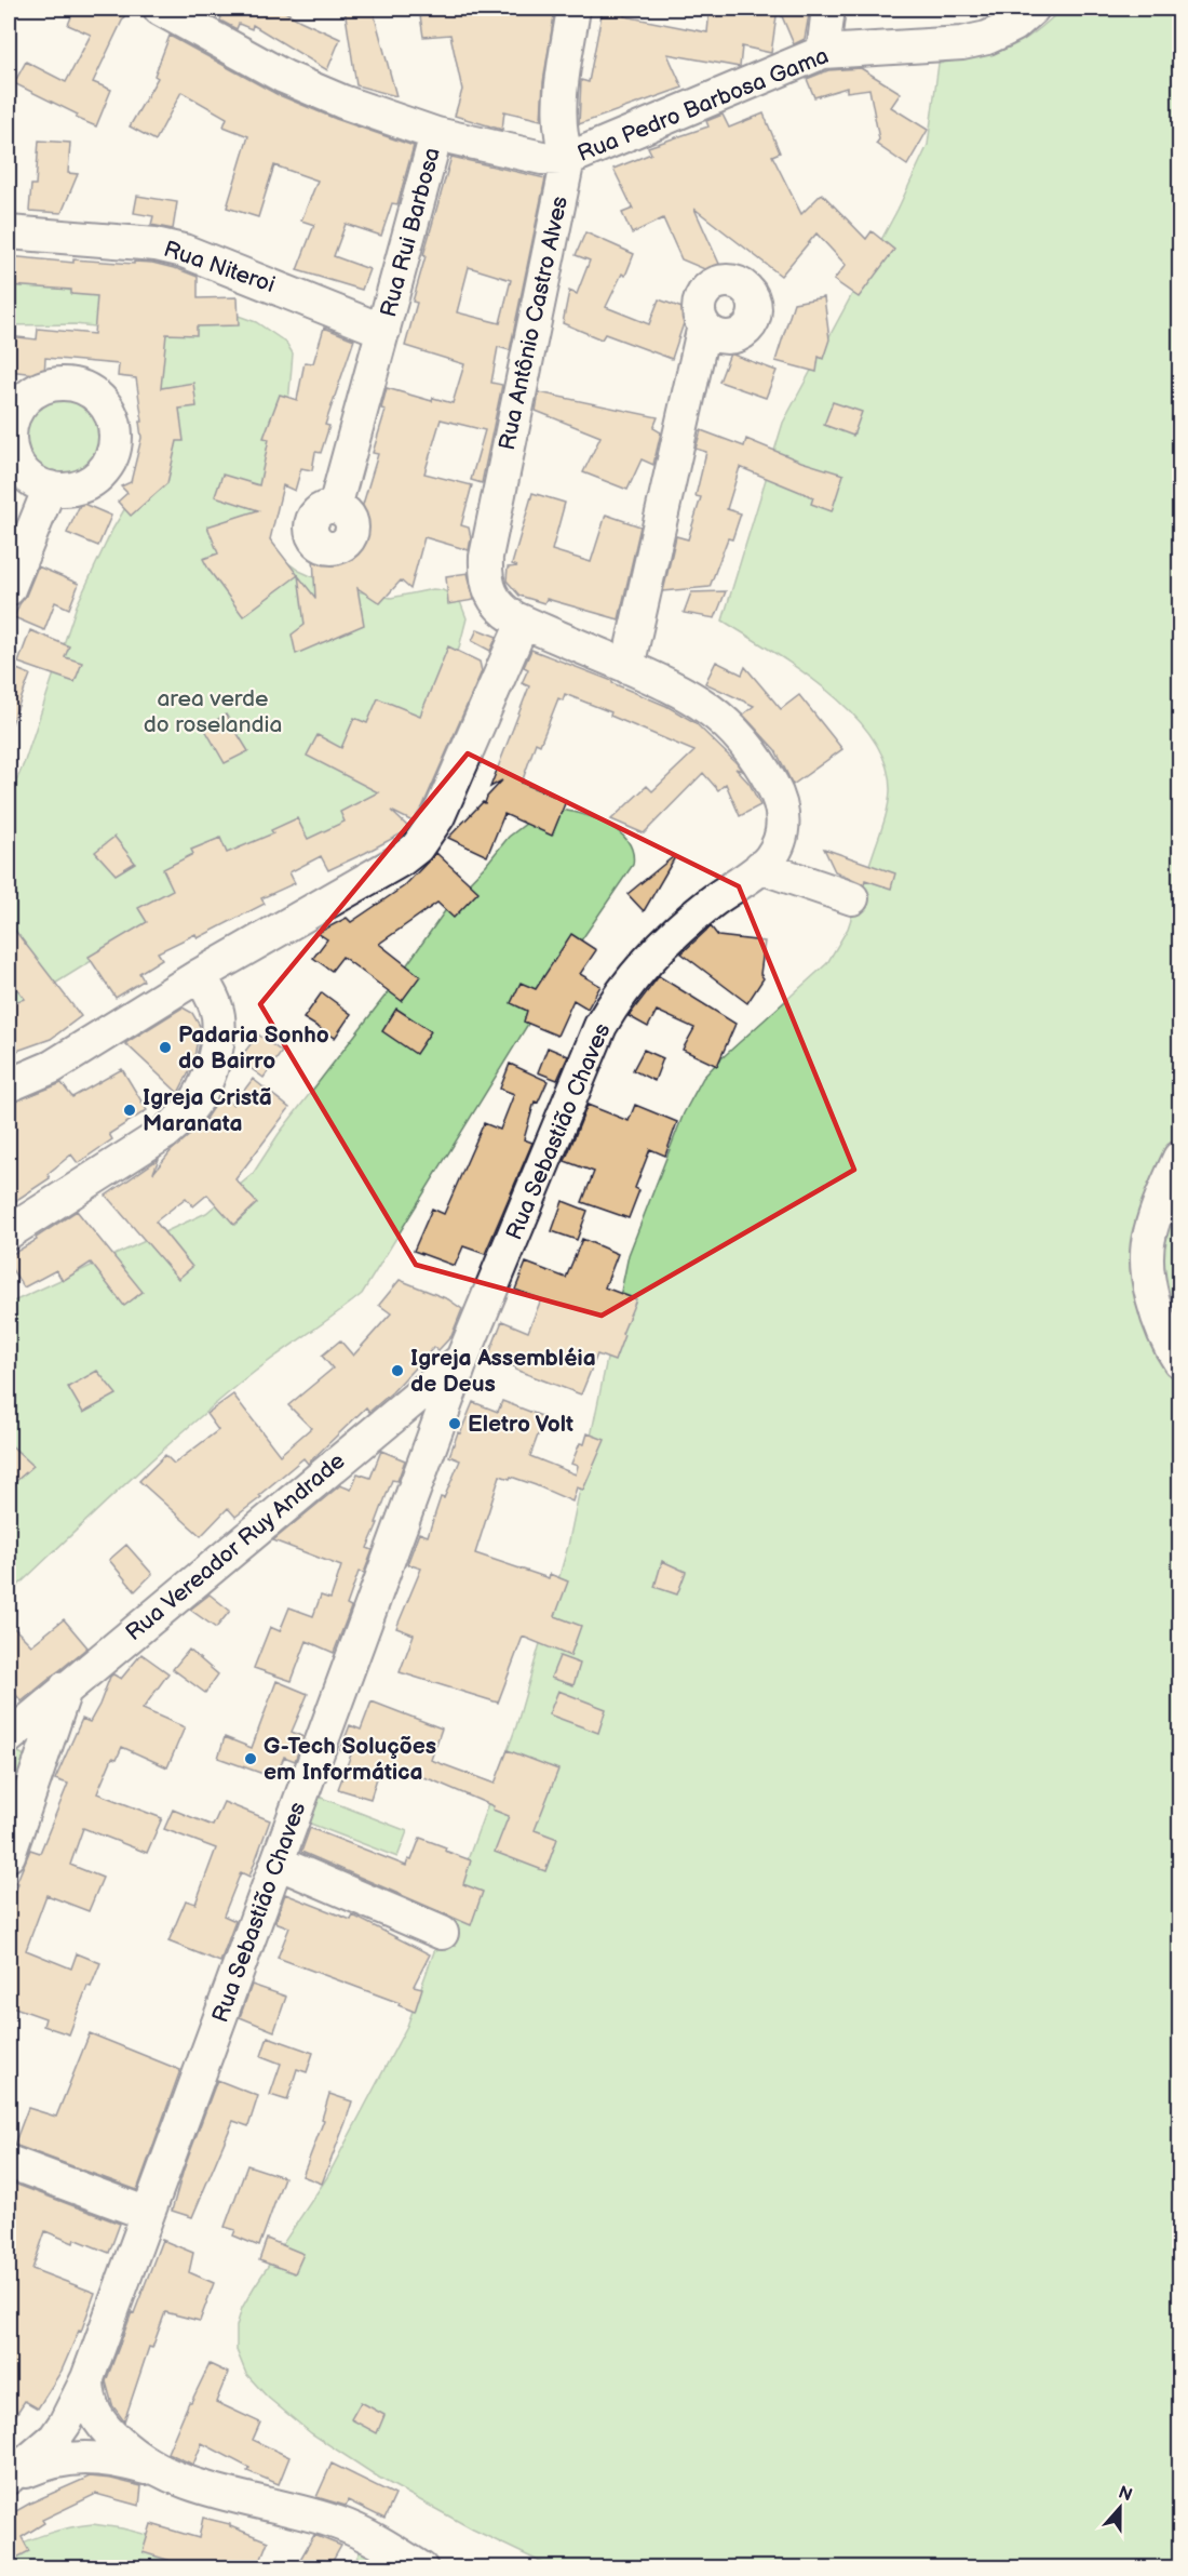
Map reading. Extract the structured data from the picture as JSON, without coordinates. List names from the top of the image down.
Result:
{
  "streets": {
    "street": [
      "Rua Pedro Barbosa Gama",
      "Rua Rui Barbosa",
      "Rua Niteroi",
      "Rua Antônio Castro Alves",
      "Rua Sebastião Chaves",
      "Rua Vereador Ruy Andrade"
    ]
  },
  "crossings": [
    ["Rua Pedro Barbosa Gama", "Rua Rui Barbosa"],
    ["Rua Pedro Barbosa Gama", "Rua Antônio Castro Alves"],
    ["Rua Rui Barbosa", "Rua Niteroi"],
    ["Rua Antônio Castro Alves", "Rua Sebastião Chaves"],
    ["Rua Sebastião Chaves", "Rua Vereador Ruy Andrade"]
  ],
  "parks": ["area verde do roselandia"],
  "places": [
    "Padaria Sonho do Bairro",
    "Igreja Cristã Maranata",
    "Igreja Assembléia de Deus",
    "Eletro Volt",
    "G-Tech Soluções em Informática"
  ],
  "north": "top"
}
